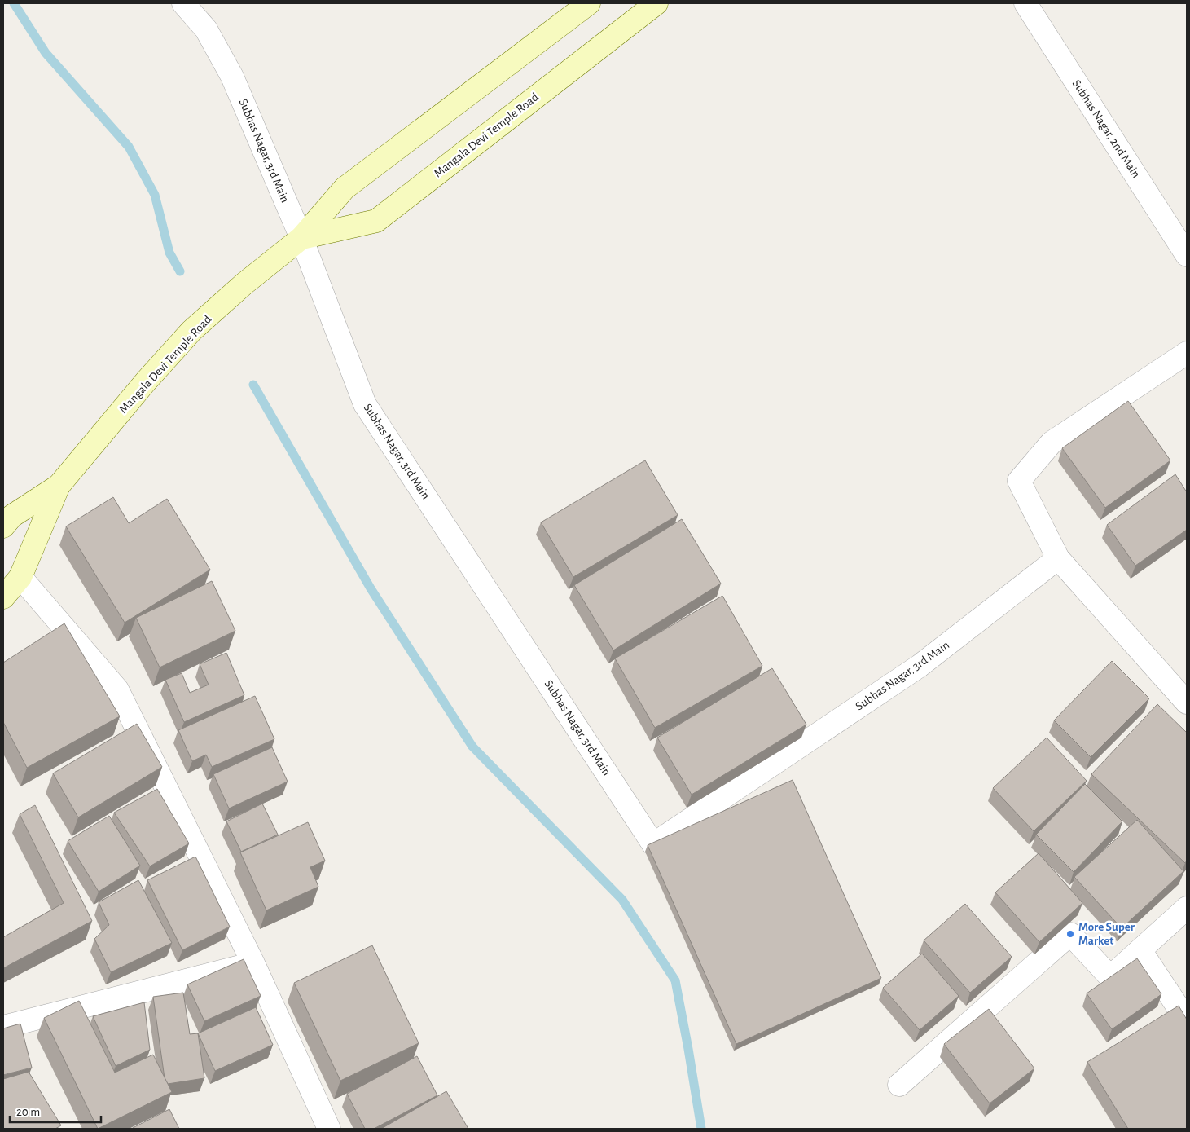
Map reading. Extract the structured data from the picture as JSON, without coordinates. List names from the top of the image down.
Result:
{
  "streets": {
    "main road": ["Mangala Devi Temple Road"],
    "street": ["Subhas Nagar, 2nd Main", "Subhas Nagar, 3rd Main"]
  },
  "crossings": [
    ["Mangala Devi Temple Road", "Subhas Nagar, 3rd Main"]
  ],
  "places": ["More Super Market"],
  "scale_bar": "20 m"
}
